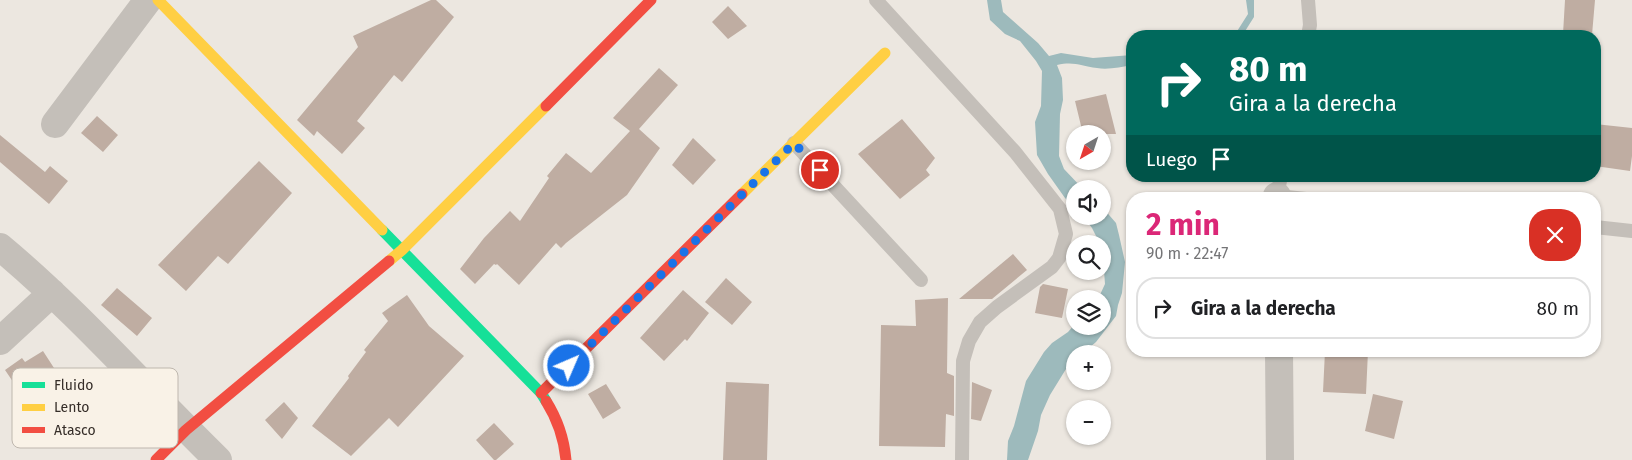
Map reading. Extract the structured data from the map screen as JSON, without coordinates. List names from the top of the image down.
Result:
{
  "legend": ["Fluido", "Lento", "Atasco"],
  "north": "bottom left",
  "page": {
    "turn": ["80 m", "Gira a la derecha"],
    "map_buttons": ["+", "−"],
    "then": "Luego",
    "heading": ["2 min", "90 m · 22:47"],
    "list": [
      {
        "name": "Gira a la derecha",
        "value": "80 m"
      }
    ]
  }
}
